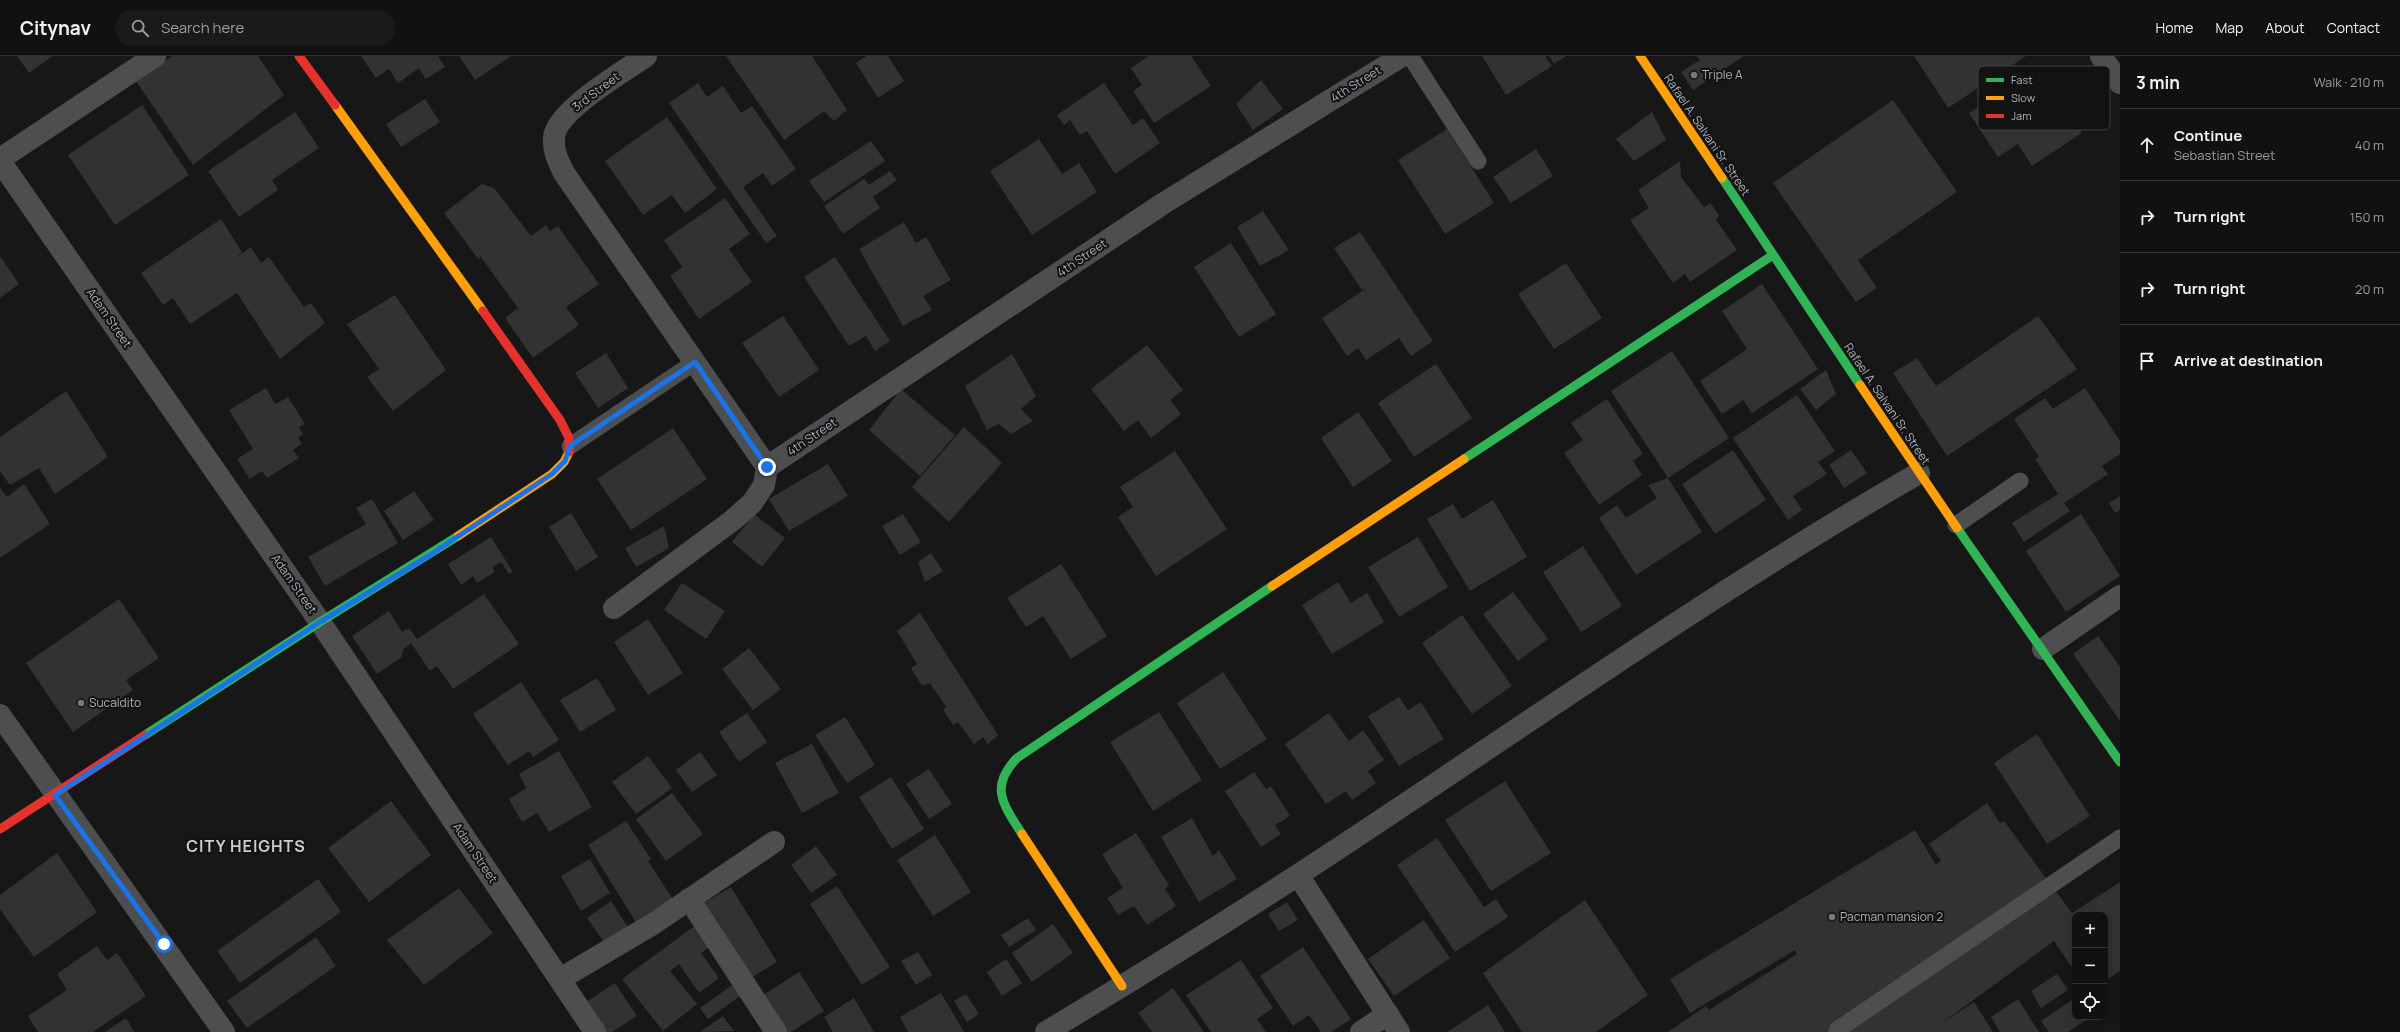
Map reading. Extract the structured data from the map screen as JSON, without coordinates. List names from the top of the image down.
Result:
{
  "streets": {
    "street": [
      "4th Street",
      "3rd Street",
      "Rafael A. Salvani Sr. Street",
      "Adam Street"
    ]
  },
  "districts": ["CITY HEIGHTS"],
  "places": ["Triple A", "Sucaldito", "Pacman mansion 2"],
  "legend": ["Fast", "Slow", "Jam"],
  "page": {
    "header": "Citynav",
    "search": "Search here",
    "nav": [
      "Home",
      "Map",
      "About",
      "Contact"
    ],
    "heading": ["3 min", "Walk · 210 m"],
    "list": [
      ["Continue", "Sebastian Street", "40 m"],
      ["Turn right", "150 m"],
      ["Turn right", "20 m"],
      "Arrive at destination"
    ],
    "map_buttons": ["+", "−"]
  }
}
